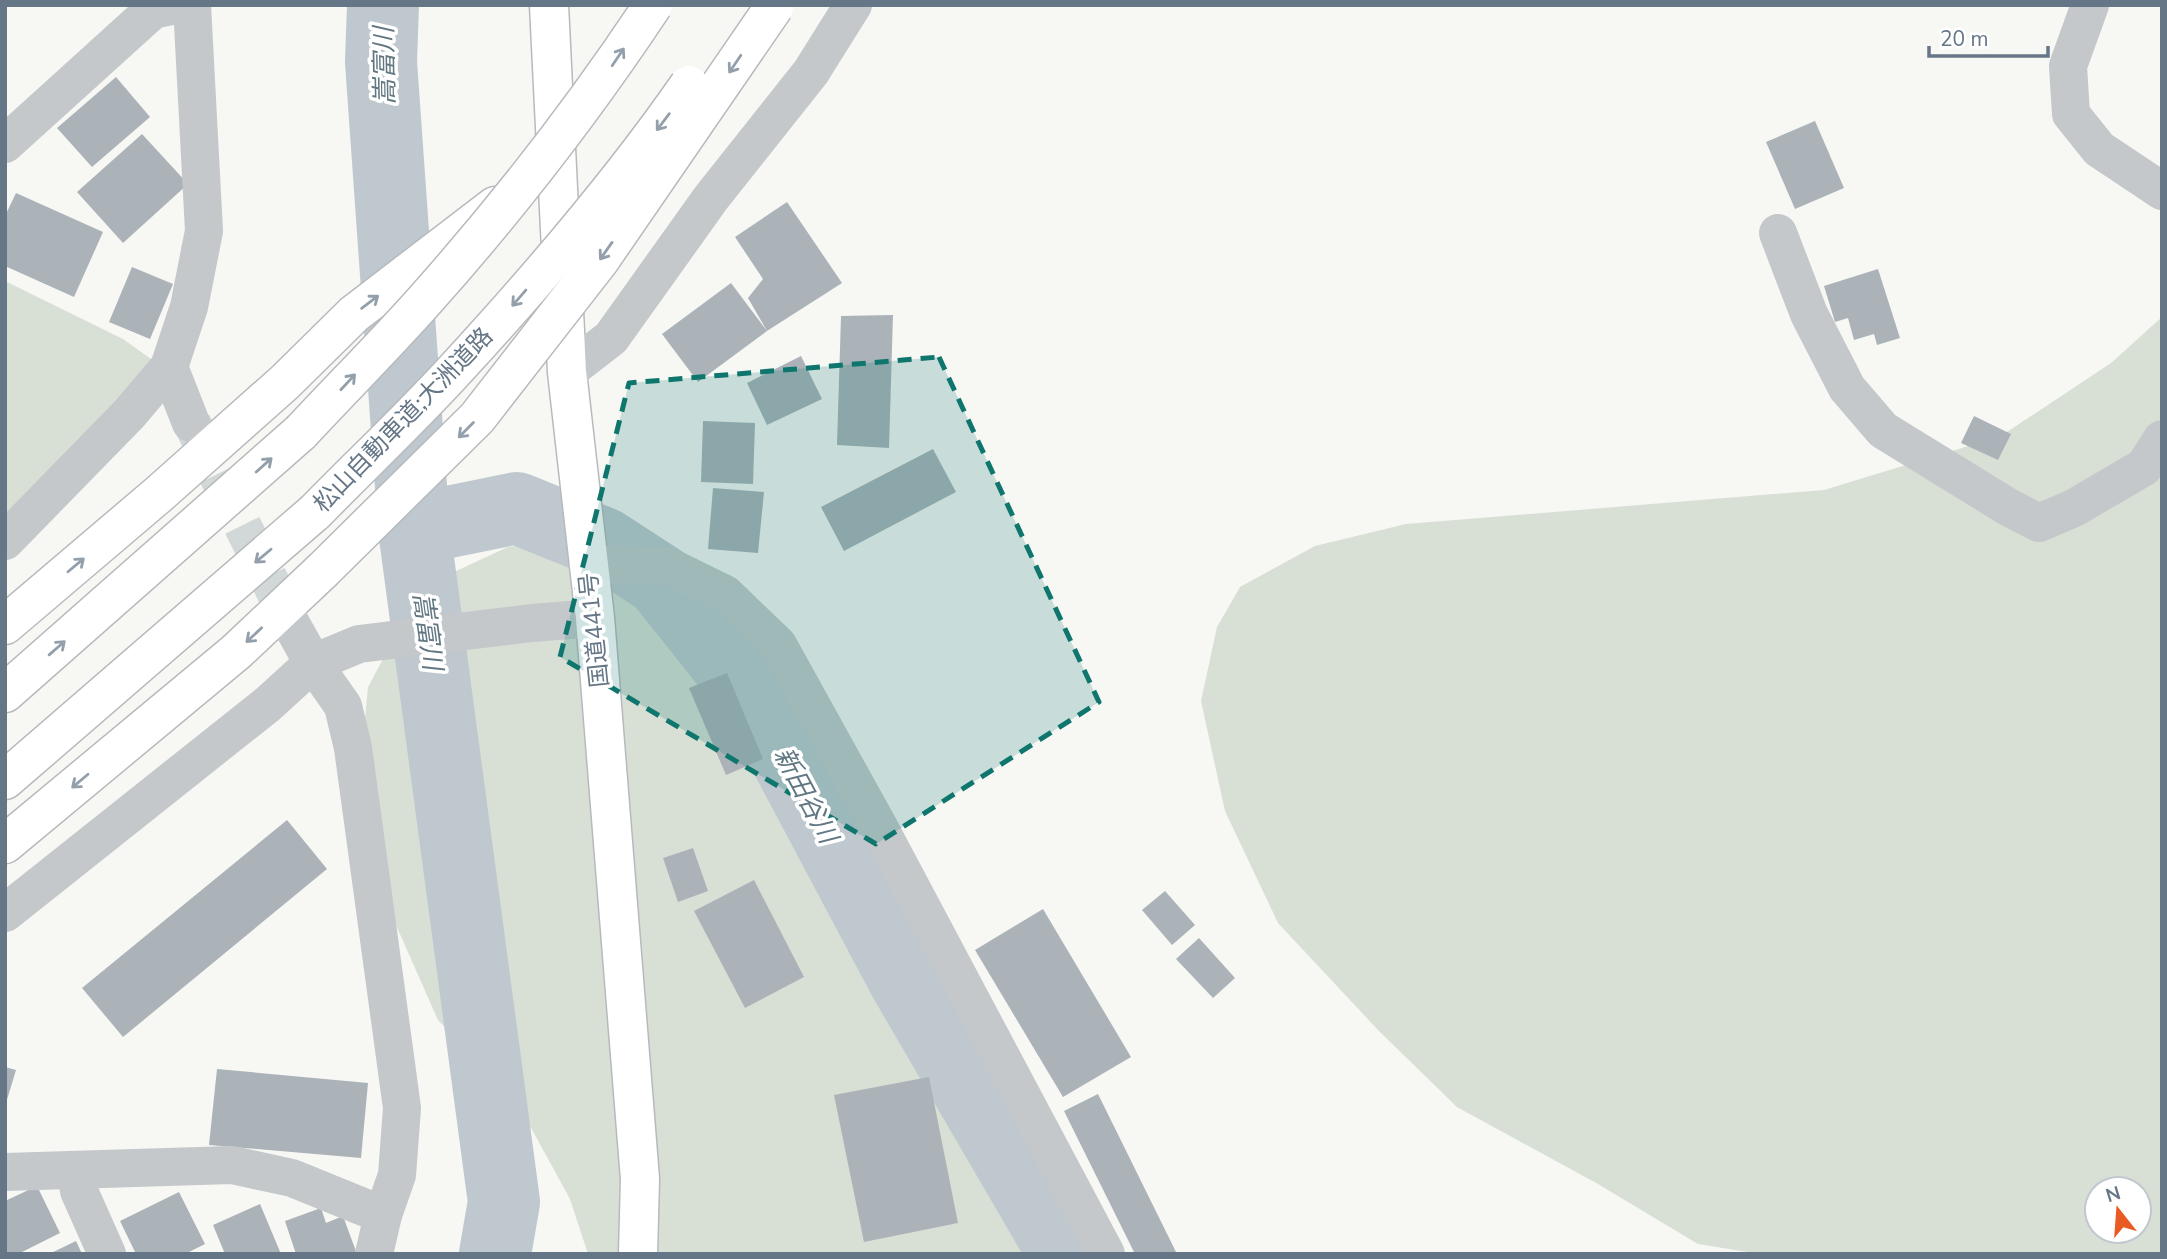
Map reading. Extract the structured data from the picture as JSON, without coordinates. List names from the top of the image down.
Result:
{
  "streets": {
    "highway": ["松山自動車道;大洲道路", "国道441号"]
  },
  "water": ["嵩富川", "新田谷川"],
  "scale_bar": "20 m",
  "north": "top"
}
